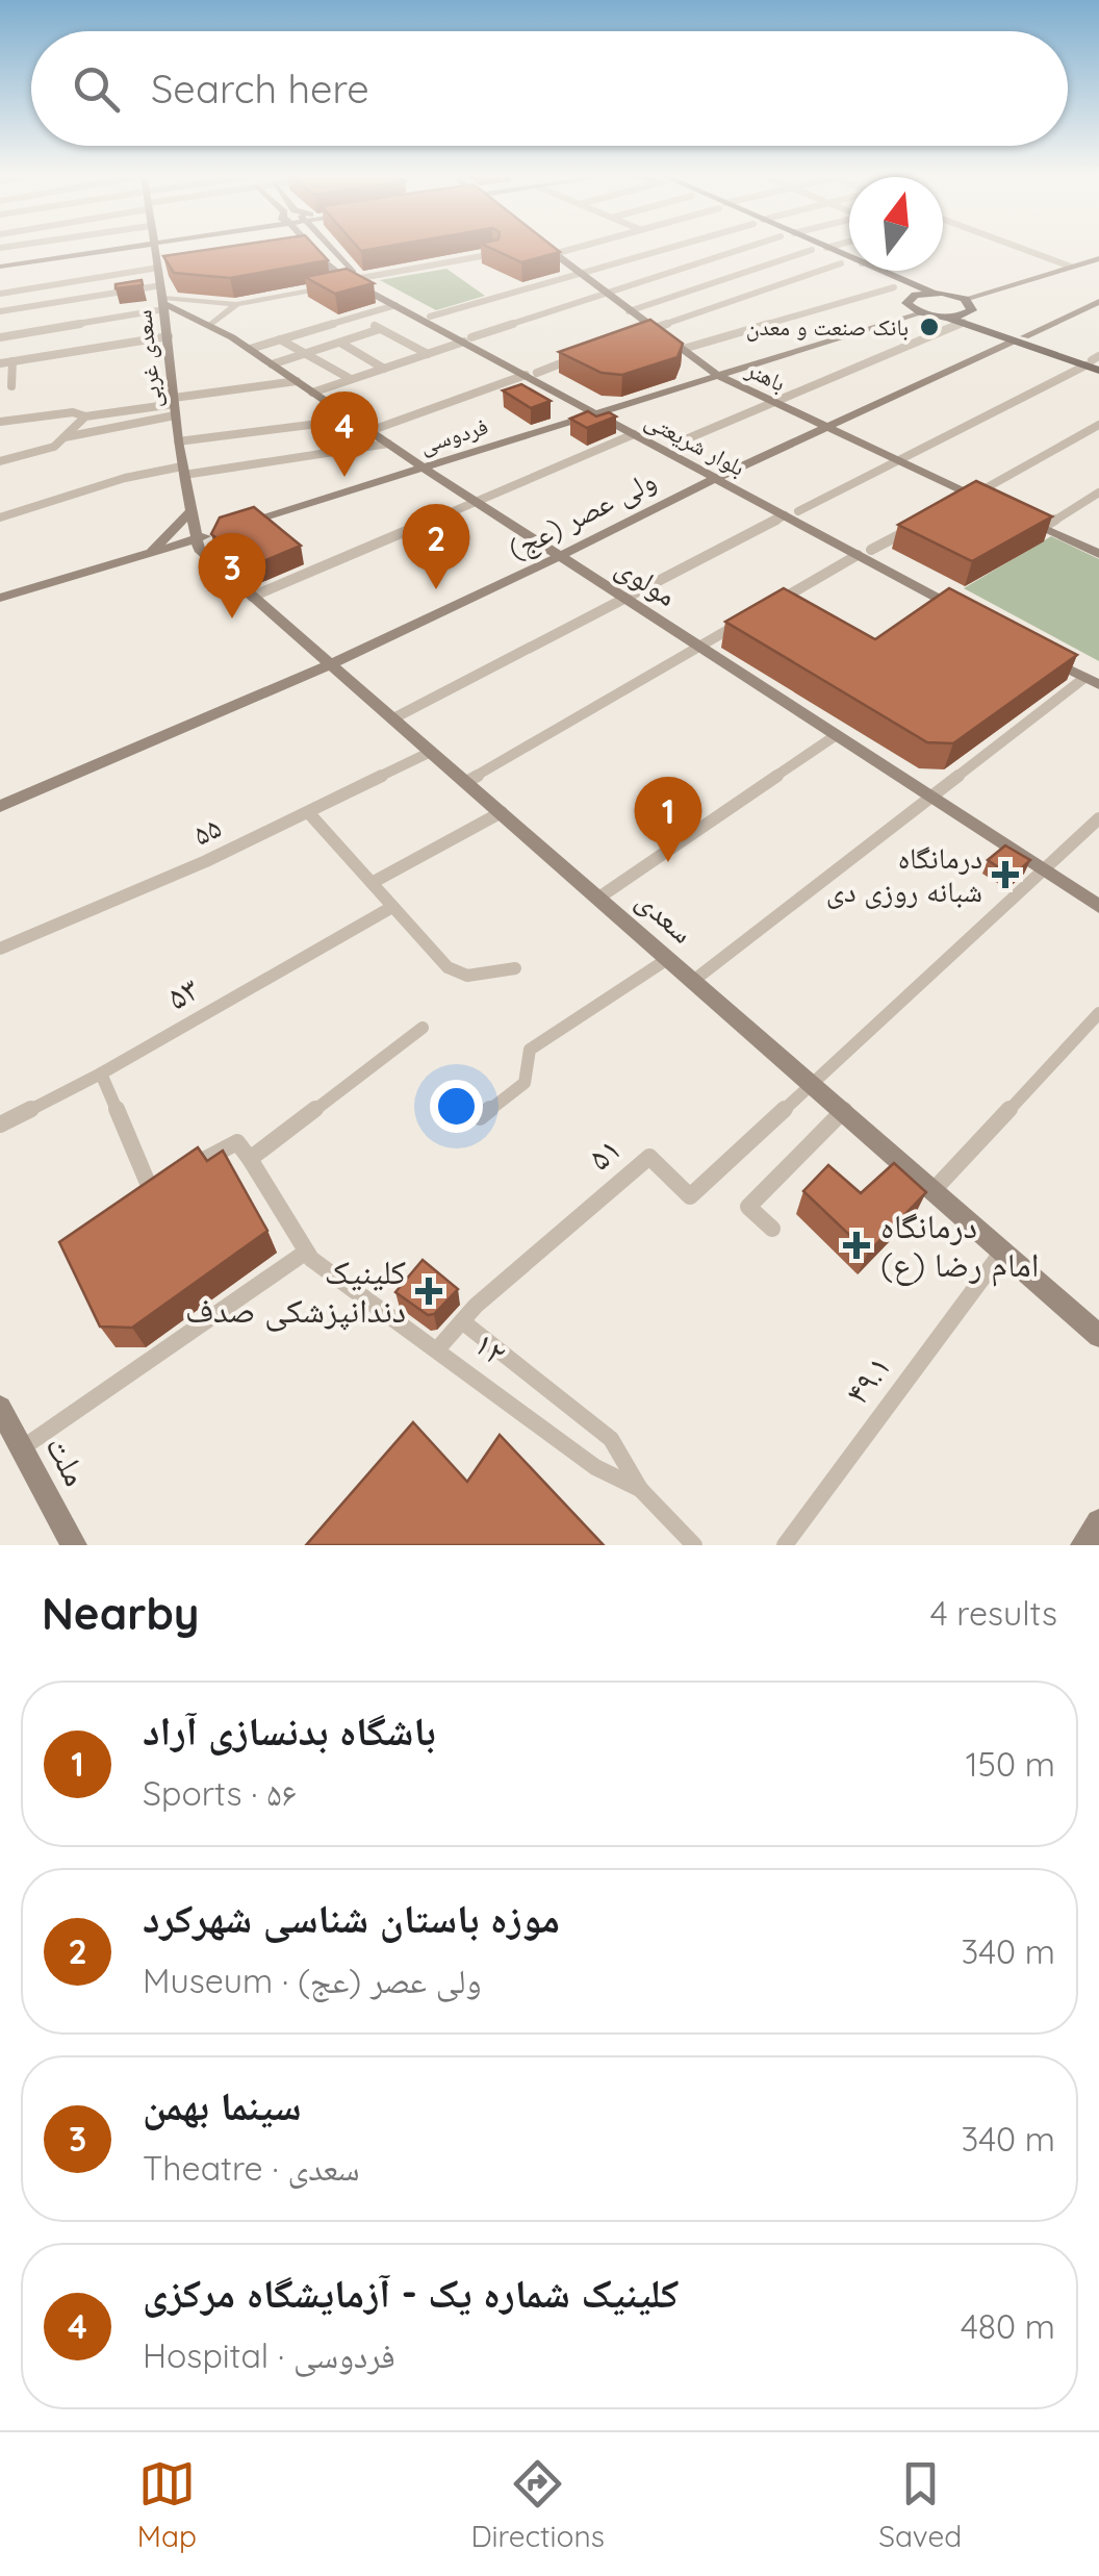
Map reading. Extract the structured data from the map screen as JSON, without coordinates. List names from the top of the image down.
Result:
{
  "streets": {
    "main road": [
      "سعدی غربی",
      "باهنر",
      "فردوسی",
      "بلوار شریعتی",
      "ولی عصر (عج)",
      "مولوی",
      "سعدی",
      "ملت"
    ],
    "street": [
      "۵۵",
      "۵۳",
      "۵۱",
      "۱۲",
      "۴۹.۱"
    ]
  },
  "crossings": [
    ["سعدی غربی", "مولوی"],
    ["سعدی غربی", "سعدی"],
    ["باهنر", "فردوسی"],
    ["باهنر", "ولی عصر (عج)"],
    ["فردوسی", "بلوار شریعتی"],
    ["فردوسی", "مولوی"],
    ["بلوار شریعتی", "ولی عصر (عج)"],
    ["ولی عصر (عج)", "مولوی"],
    ["ولی عصر (عج)", "سعدی"],
    ["۵۵", "سعدی"],
    ["سعدی", "۵۱"],
    ["سعدی", "۴۹.۱"],
    ["۵۱", "۱۲"]
  ],
  "places": {
    "other": ["بانک صنعت و معدن"],
    "health": ["درمانگاه شبانه روزی دی", "درمانگاه امام رضا (ع)", "کلینیک دندانپزشکی صدف"]
  },
  "north": "top",
  "page": {
    "search": "Search here",
    "pins": [
      "4",
      "2",
      "3",
      "1"
    ],
    "heading": ["Nearby", "4 results"],
    "list": [
      {
        "mark": "1",
        "name": "باشگاه بدنسازى آراد",
        "note": "Sports · ۵۶",
        "value": "150 m"
      },
      {
        "mark": "2",
        "name": "موزه باستان شناسی شهرکرد",
        "note": "Museum · ولی عصر (عج)",
        "value": "340 m"
      },
      {
        "mark": "3",
        "name": "سینما بهمن",
        "note": "Theatre · سعدی",
        "value": "340 m"
      },
      {
        "mark": "4",
        "name": "کلینیک شماره یک - آزمایشگاه مرکزی",
        "note": "Hospital · فردوسی",
        "value": "480 m"
      }
    ],
    "nav": ["Map", "Directions", "Saved"]
  }
}
